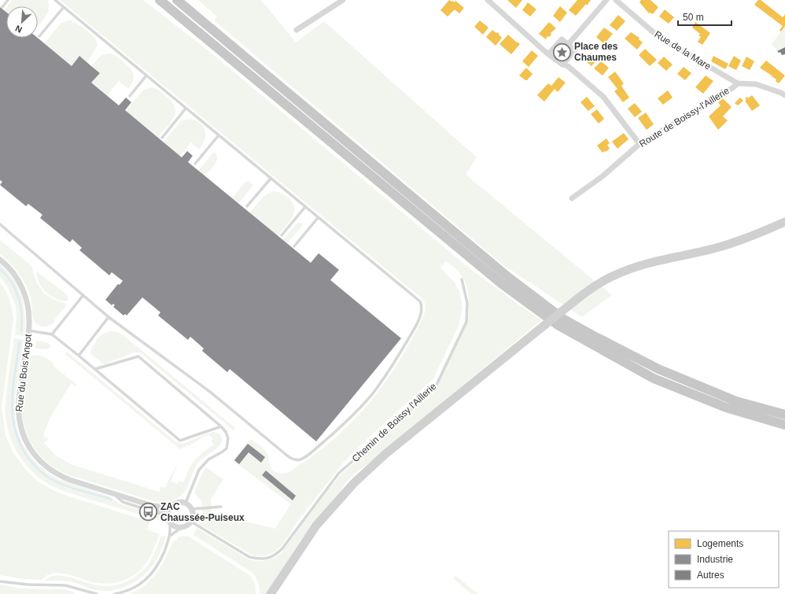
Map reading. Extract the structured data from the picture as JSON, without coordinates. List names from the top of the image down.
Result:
{
  "streets": {
    "street": ["Rue de la Mare", "Route de Boissy-l'Aillerie", "Rue du Bois Angot"],
    "lane": ["Chemin de Boissy l'Aillerie"]
  },
  "crossings": [
    ["Rue de la Mare", "Route de Boissy-l'Aillerie"],
    ["Rue du Bois Angot", "Chemin de Boissy l'Aillerie"]
  ],
  "places": {
    "place": ["Place des Chaumes"],
    "bus stop": ["ZAC Chaussée-Puiseux"]
  },
  "legend": ["Logements", "Industrie", "Autres"],
  "scale_bar": "50 m",
  "north": "bottom left"
}
